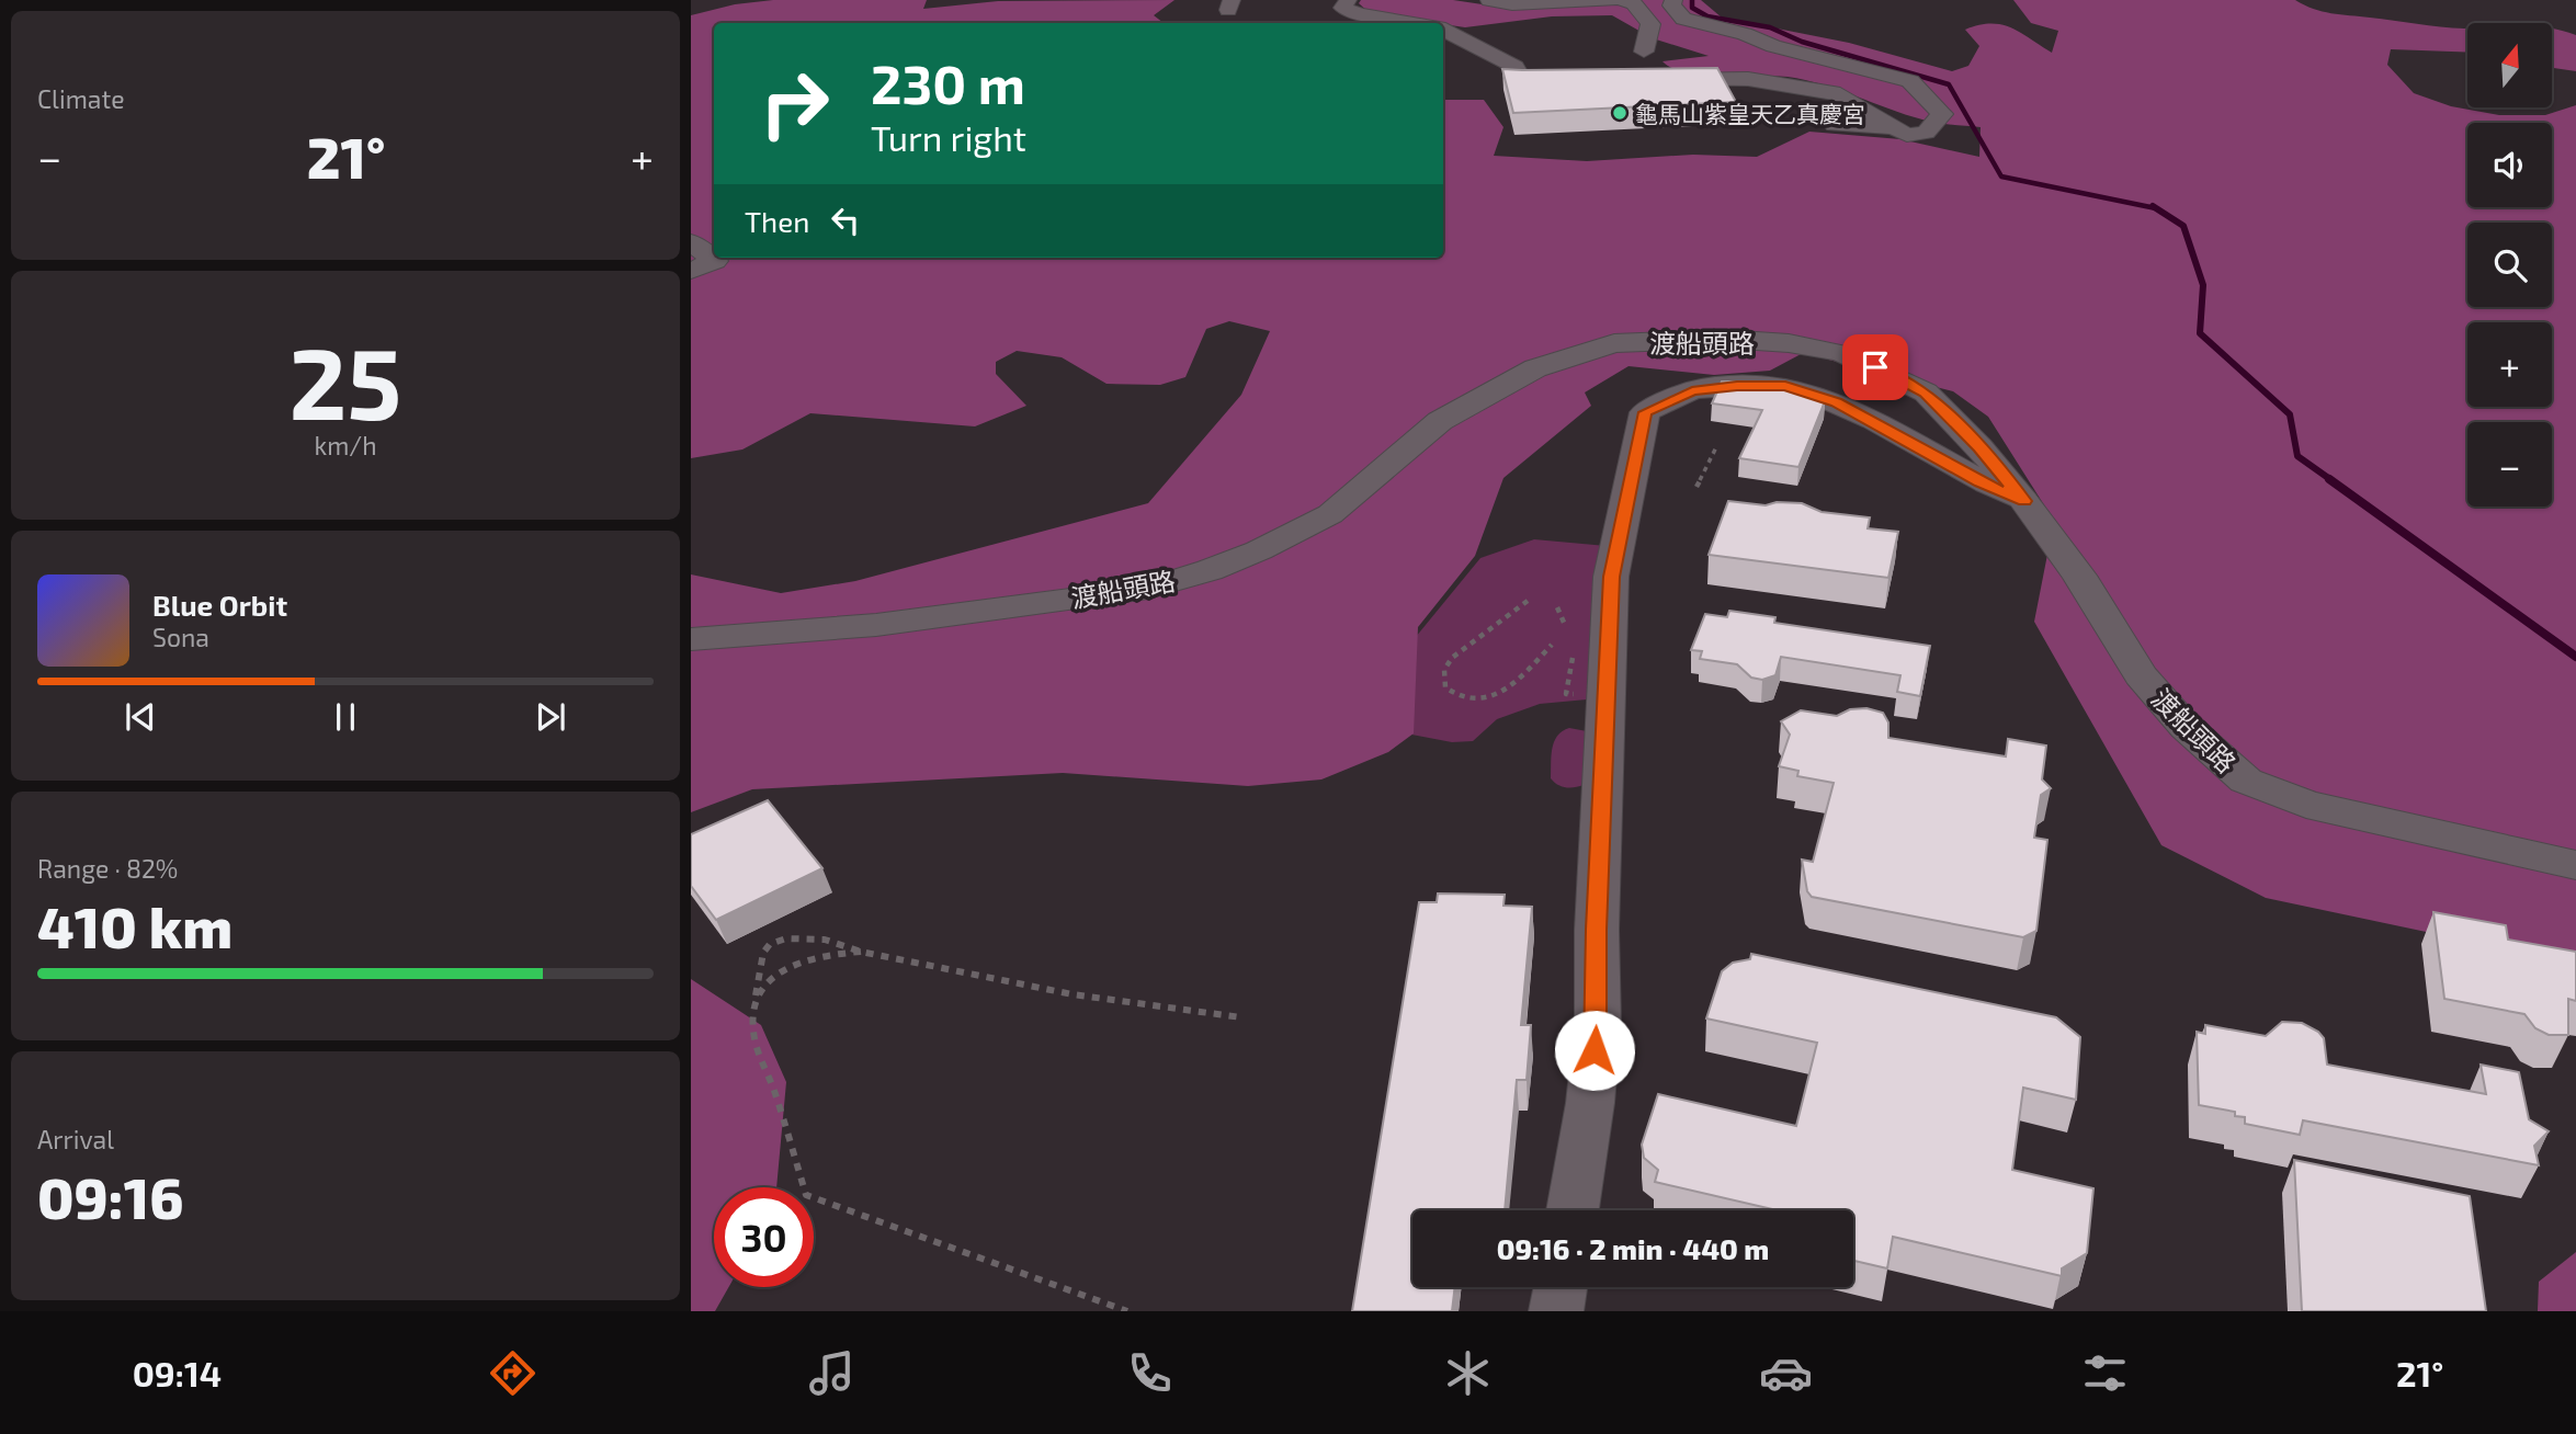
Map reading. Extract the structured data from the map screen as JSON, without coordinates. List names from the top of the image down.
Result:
{
  "streets": {
    "street": ["渡船頭路"]
  },
  "places": ["龜馬山紫皇天乙真慶宮"],
  "north": "top",
  "page": {
    "tile": [
      "Climate",
      ["25", "km/h"],
      ["Range · 82%", "410 km"],
      ["Arrival", "09:16"]
    ],
    "map_buttons": ["+", "−"],
    "turn": ["230 m", "Turn right"],
    "heat": ["−", "21°", "+"],
    "then": "Then",
    "song": ["Blue Orbit", "Sona"],
    "limit": "30",
    "trip": "09:16 · 2 min · 440 m",
    "tabs": ["09:14", "21°"]
  }
}
